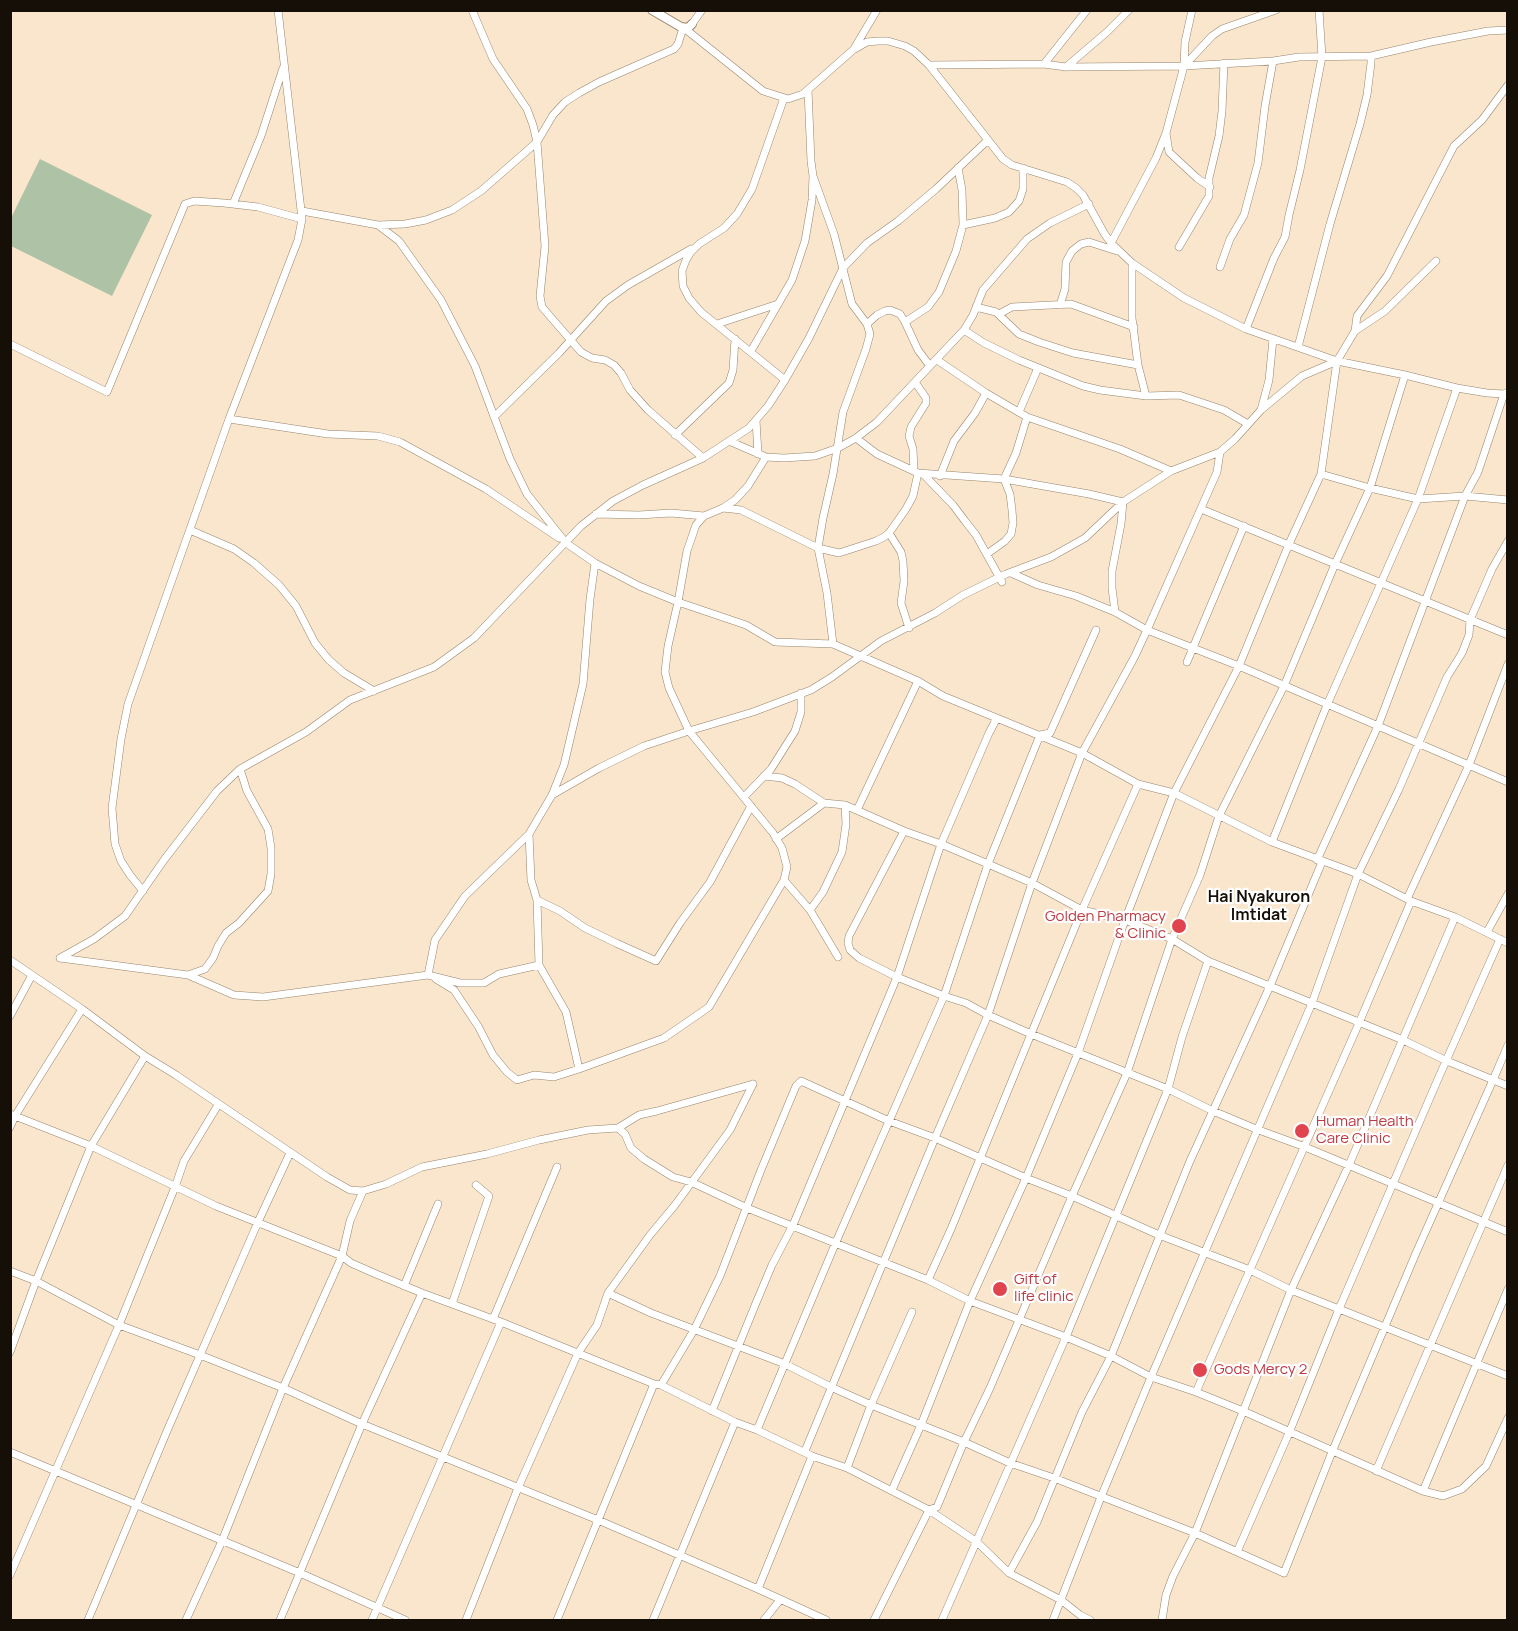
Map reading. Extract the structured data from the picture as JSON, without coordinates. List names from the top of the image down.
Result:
{
  "districts": ["Hai Nyakuron Imtidat"],
  "places": [
    "Golden Pharmacy & Clinic",
    "Human Health Care Clinic",
    "Gift of life clinic",
    "Gods Mercy 2"
  ]
}
